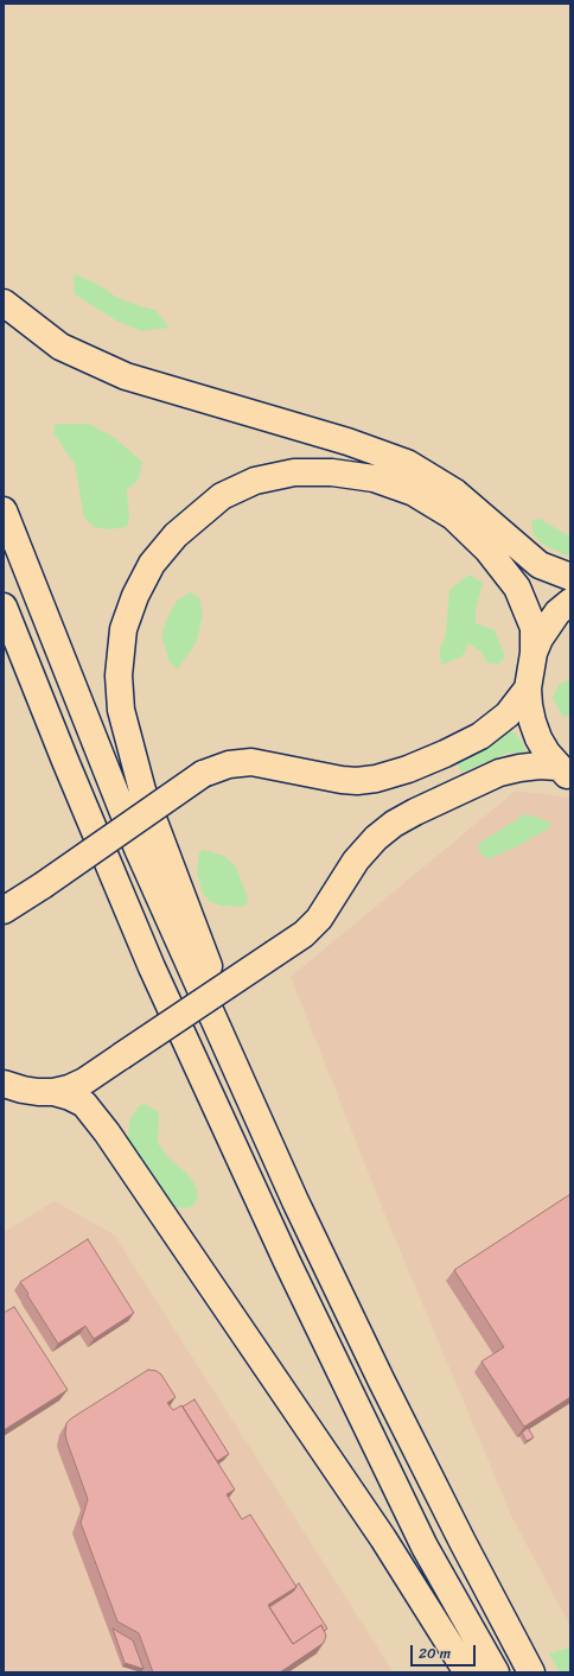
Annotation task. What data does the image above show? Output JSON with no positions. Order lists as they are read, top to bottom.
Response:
{
  "scale_bar": "20 m"
}
